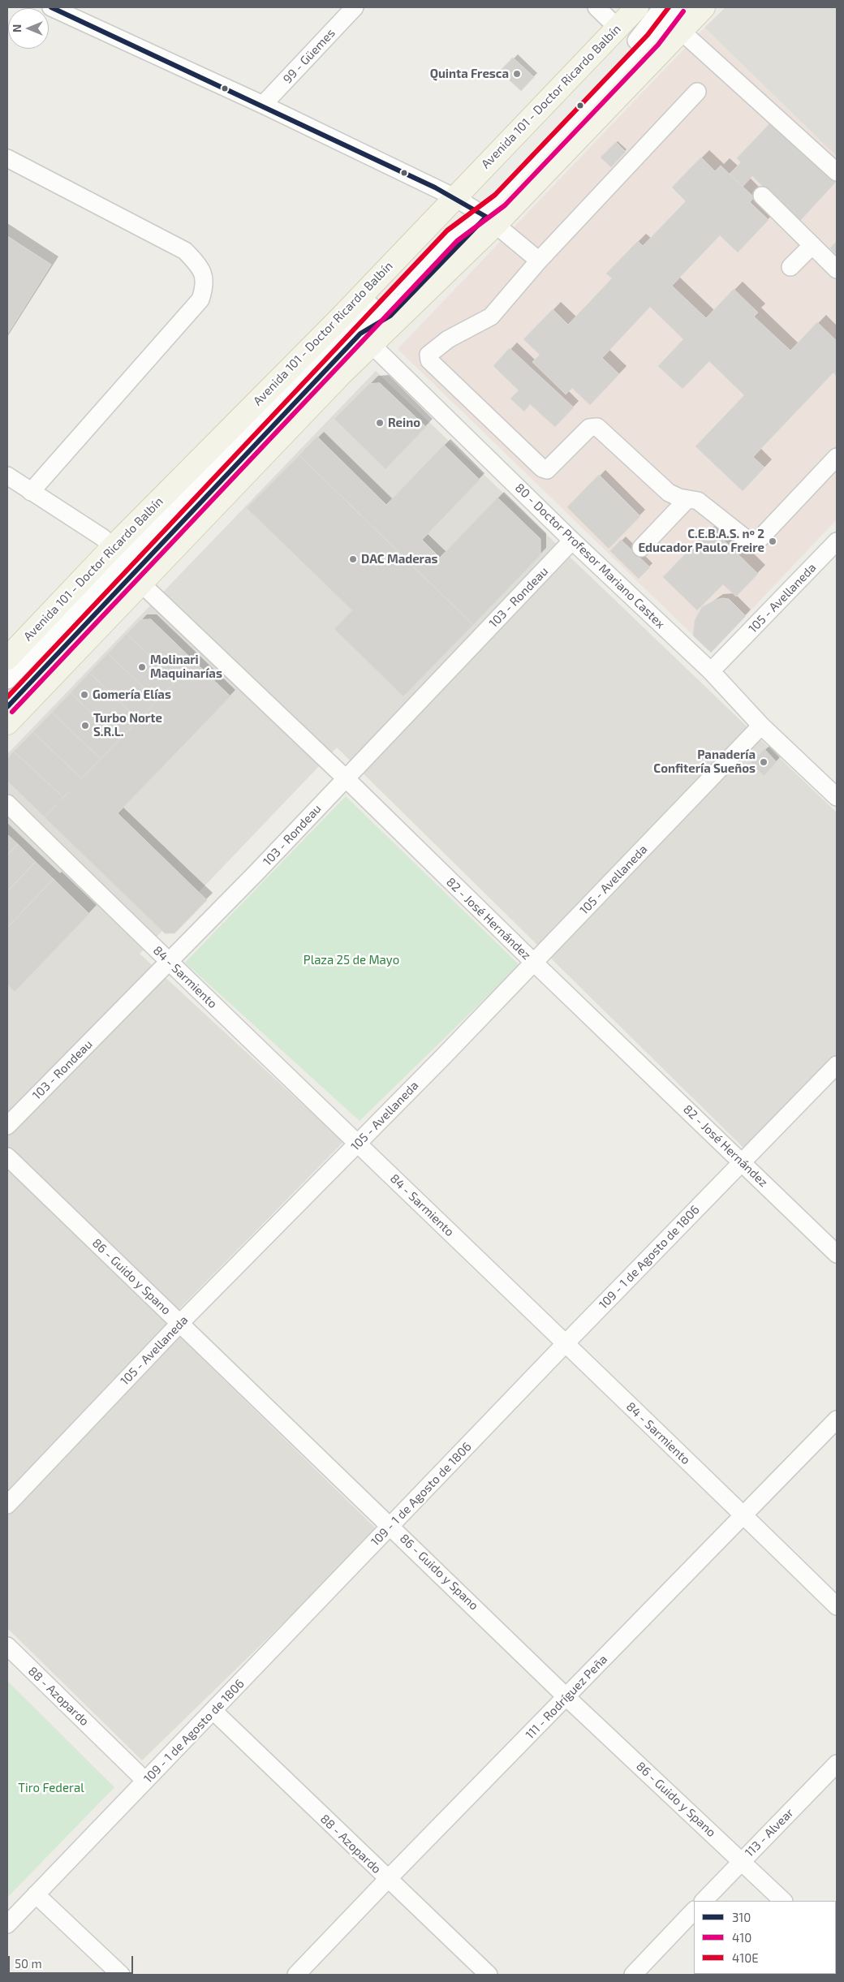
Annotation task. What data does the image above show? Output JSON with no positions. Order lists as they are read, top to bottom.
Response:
{
  "streets": {
    "main road": ["Avenida 101 - Doctor Ricardo Balbín"],
    "street": [
      "99 - Güemes",
      "80 - Doctor Profesor Mariano Castex",
      "103 - Rondeau",
      "105 - Avellaneda",
      "82 - José Hernández",
      "84 - Sarmiento",
      "109 - 1 de Agosto de 1806",
      "86 - Guido y Spano",
      "88 - Azopardo",
      "111 - Rodríguez Peña",
      "113 - Alvear"
    ]
  },
  "crossings": [
    ["Avenida 101 - Doctor Ricardo Balbín", "80 - Doctor Profesor Mariano Castex"],
    ["Avenida 101 - Doctor Ricardo Balbín", "82 - José Hernández"],
    ["80 - Doctor Profesor Mariano Castex", "103 - Rondeau"],
    ["80 - Doctor Profesor Mariano Castex", "105 - Avellaneda"],
    ["103 - Rondeau", "82 - José Hernández"],
    ["103 - Rondeau", "84 - Sarmiento"],
    ["105 - Avellaneda", "82 - José Hernández"],
    ["105 - Avellaneda", "84 - Sarmiento"],
    ["105 - Avellaneda", "86 - Guido y Spano"],
    ["82 - José Hernández", "109 - 1 de Agosto de 1806"],
    ["84 - Sarmiento", "109 - 1 de Agosto de 1806"],
    ["84 - Sarmiento", "111 - Rodríguez Peña"],
    ["109 - 1 de Agosto de 1806", "86 - Guido y Spano"],
    ["109 - 1 de Agosto de 1806", "88 - Azopardo"],
    ["86 - Guido y Spano", "111 - Rodríguez Peña"],
    ["86 - Guido y Spano", "113 - Alvear"],
    ["88 - Azopardo", "111 - Rodríguez Peña"]
  ],
  "parks": ["Plaza 25 de Mayo", "Tiro Federal"],
  "places": [
    "Quinta Fresca",
    "Reino",
    "C.E.B.A.S. nº 2 Educador Paulo Freire",
    "DAC Maderas",
    "Molinari Maquinarías",
    "Gomería Elías",
    "Turbo Norte S.R.L.",
    "Panadería Confitería Sueños"
  ],
  "lines": ["transit line 310", "transit line 410E", "transit line 410"],
  "legend": ["310", "410", "410E"],
  "scale_bar": "50 m",
  "north": "left"
}
